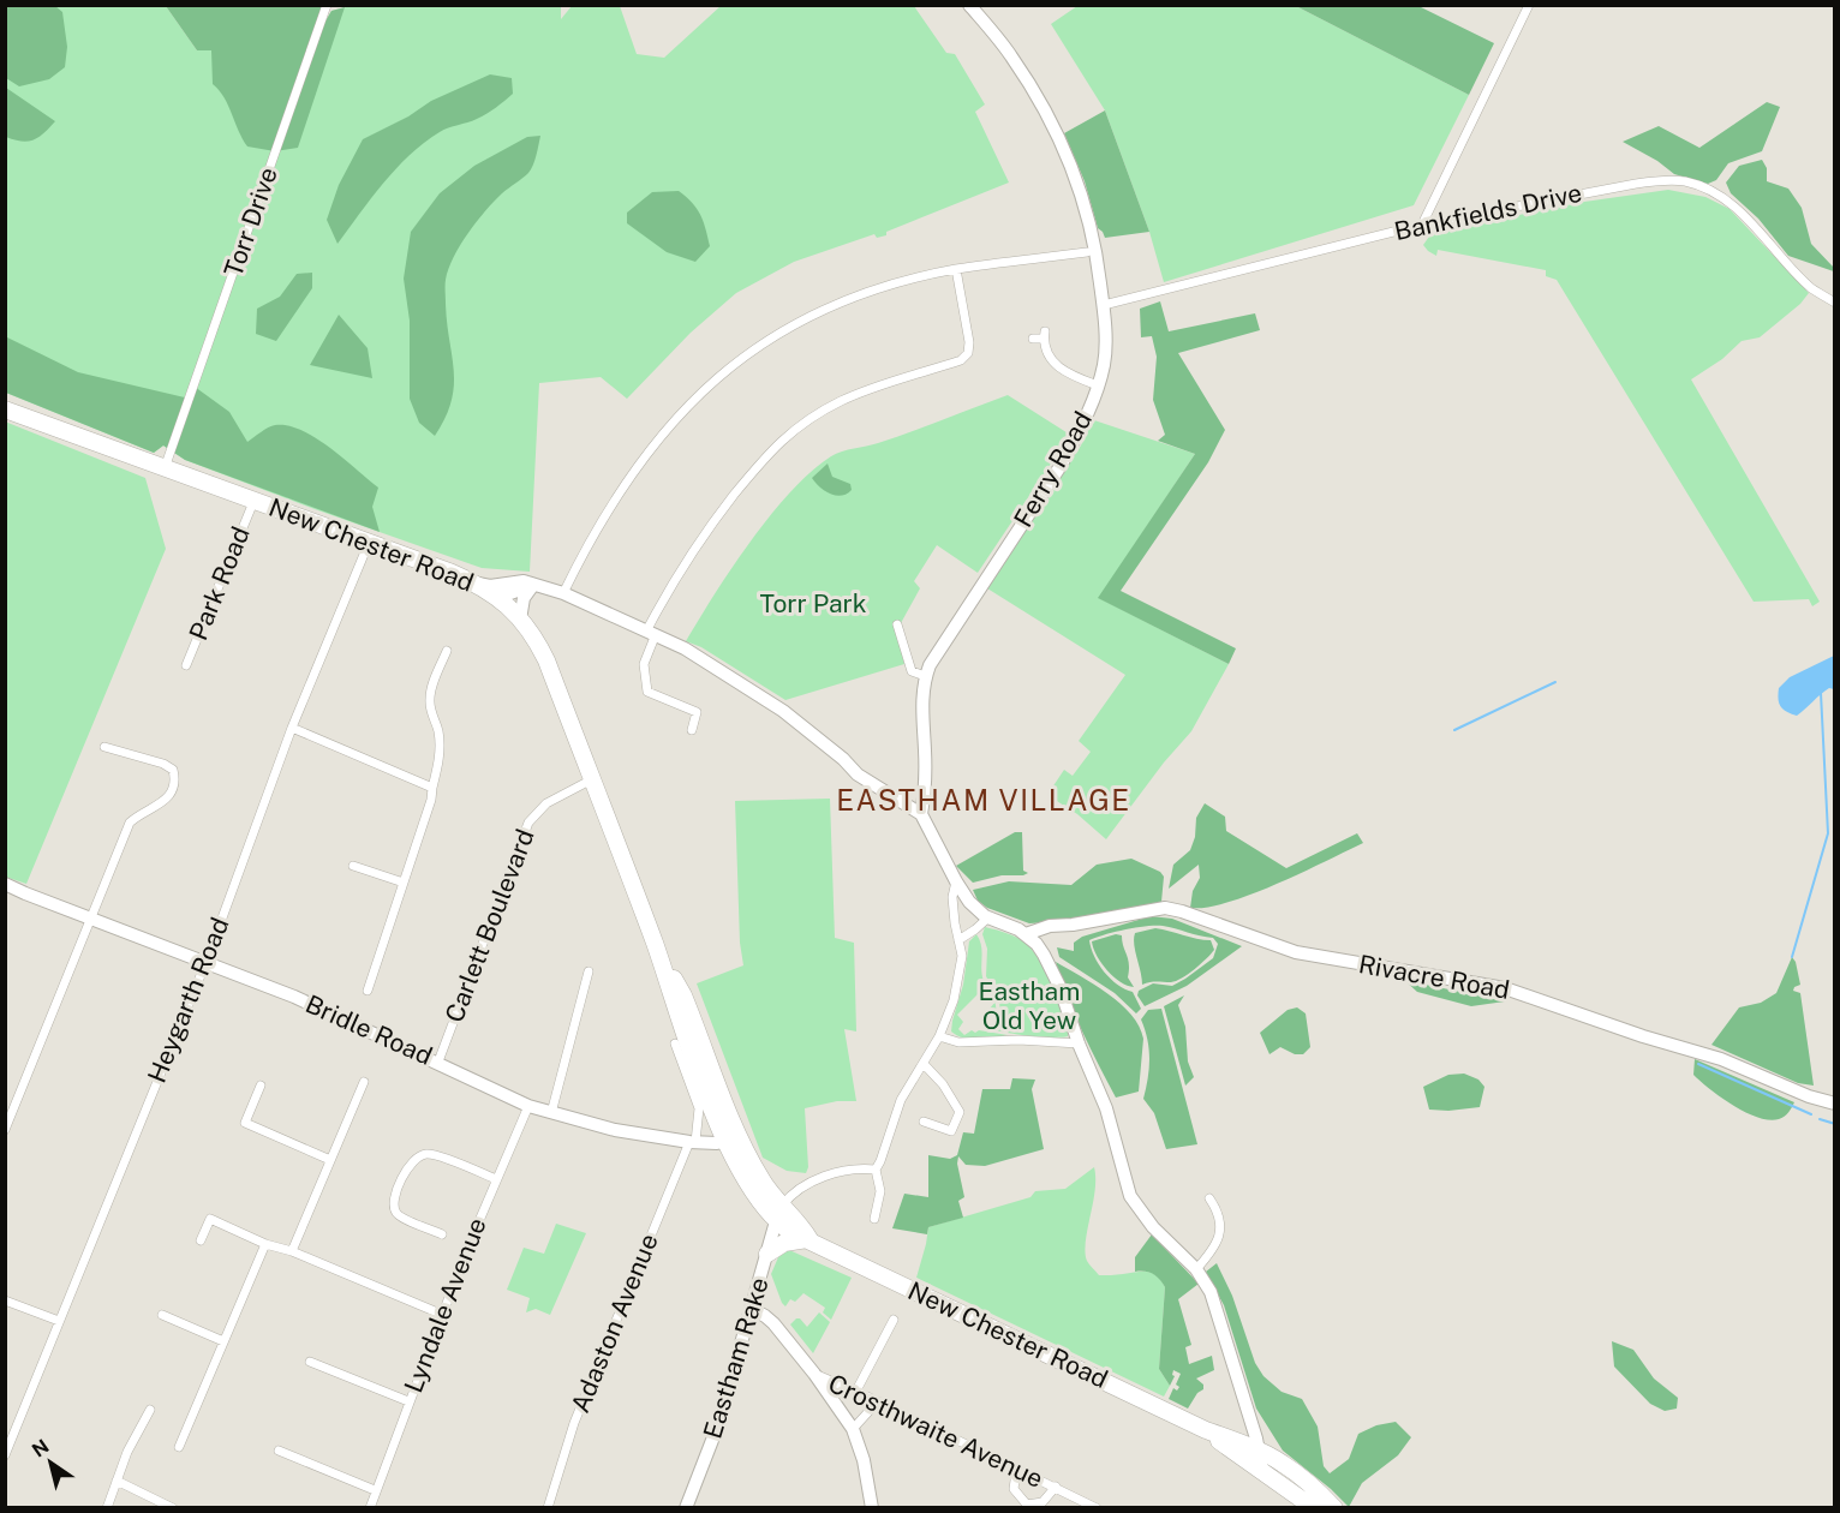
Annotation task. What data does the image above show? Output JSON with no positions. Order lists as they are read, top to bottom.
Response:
{
  "streets": {
    "highway": ["New Chester Road"],
    "street": [
      "Bankfields Drive",
      "Torr Drive",
      "Ferry Road",
      "Park Road",
      "Carlett Boulevard",
      "Rivacre Road",
      "Heygarth Road",
      "Bridle Road",
      "Lyndale Avenue",
      "Adaston Avenue",
      "Eastham Rake",
      "Crosthwaite Avenue"
    ]
  },
  "crossings": [
    ["Bankfields Drive", "Ferry Road"],
    ["Torr Drive", "New Chester Road"],
    ["New Chester Road", "Park Road"],
    ["New Chester Road", "Carlett Boulevard"],
    ["New Chester Road", "Heygarth Road"],
    ["New Chester Road", "Bridle Road"],
    ["New Chester Road", "Eastham Rake"],
    ["Carlett Boulevard", "Bridle Road"],
    ["Heygarth Road", "Bridle Road"],
    ["Bridle Road", "Lyndale Avenue"],
    ["Bridle Road", "Adaston Avenue"]
  ],
  "districts": ["EASTHAM VILLAGE"],
  "parks": ["Torr Park", "Eastham Old Yew"],
  "north": "top left"
}
